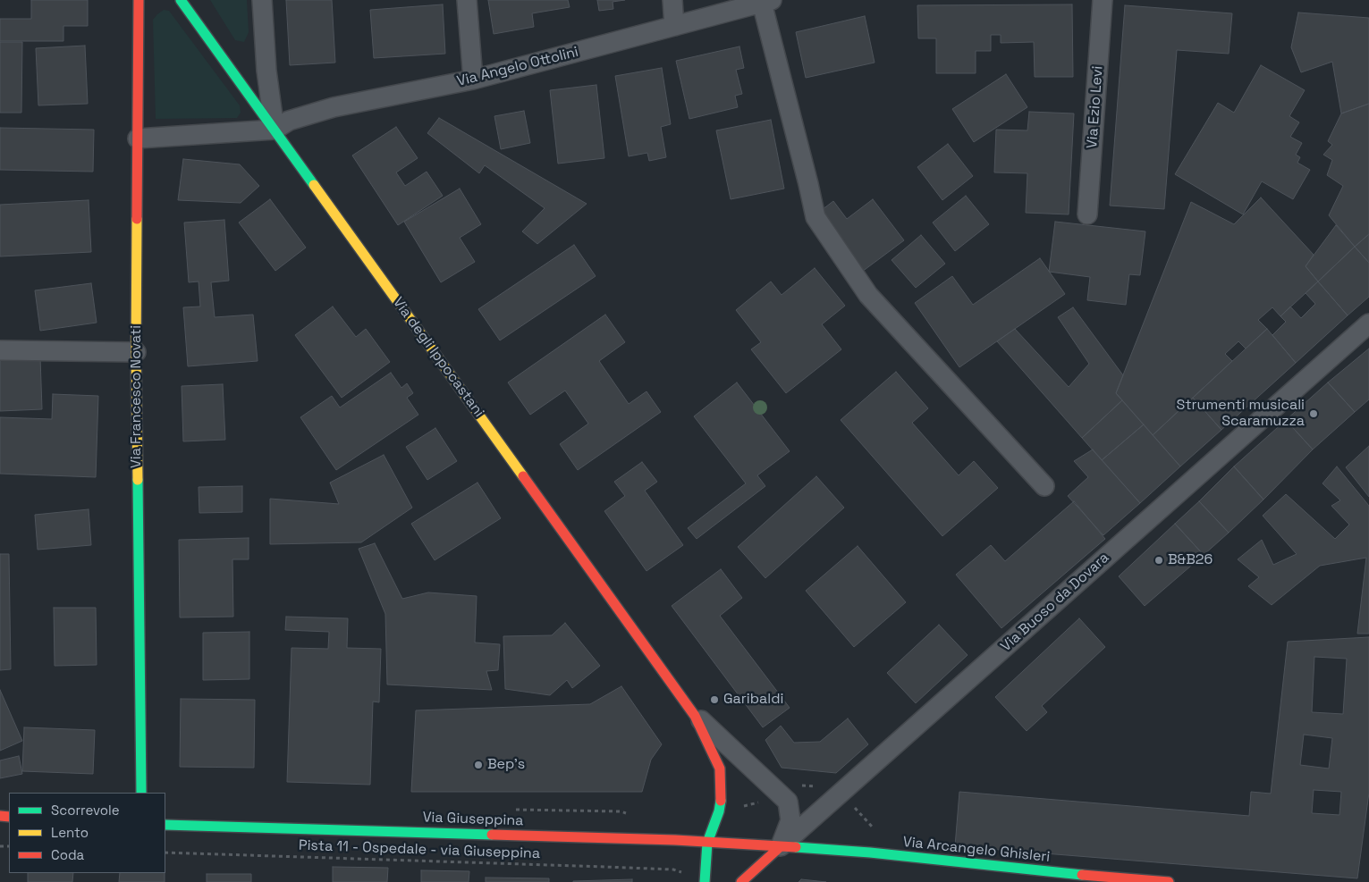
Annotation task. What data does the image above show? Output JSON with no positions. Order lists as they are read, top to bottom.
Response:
{
  "streets": {
    "street": [
      "Via Angelo Ottolini",
      "Via Ezio Levi",
      "Via degli Ippocastani",
      "Via Francesco Novati",
      "Via Buoso da Dovara",
      "Via Giuseppina",
      "Via Arcangelo Ghisleri"
    ],
    "path": ["Pista 11 - Ospedale - via Giuseppina"]
  },
  "crossings": [
    ["Via Angelo Ottolini", "Via degli Ippocastani"],
    ["Via degli Ippocastani", "Via Buoso da Dovara"],
    ["Via degli Ippocastani", "Via Giuseppina"],
    ["Via degli Ippocastani", "Via Arcangelo Ghisleri"],
    ["Via Buoso da Dovara", "Via Giuseppina"],
    ["Via Buoso da Dovara", "Via Arcangelo Ghisleri"],
    ["Via Giuseppina", "Via Arcangelo Ghisleri"]
  ],
  "places": [
    "Strumenti musicali Scaramuzza",
    "B&B26",
    "Garibaldi",
    "Bep's"
  ],
  "legend": ["Scorrevole", "Lento", "Coda"]
}
